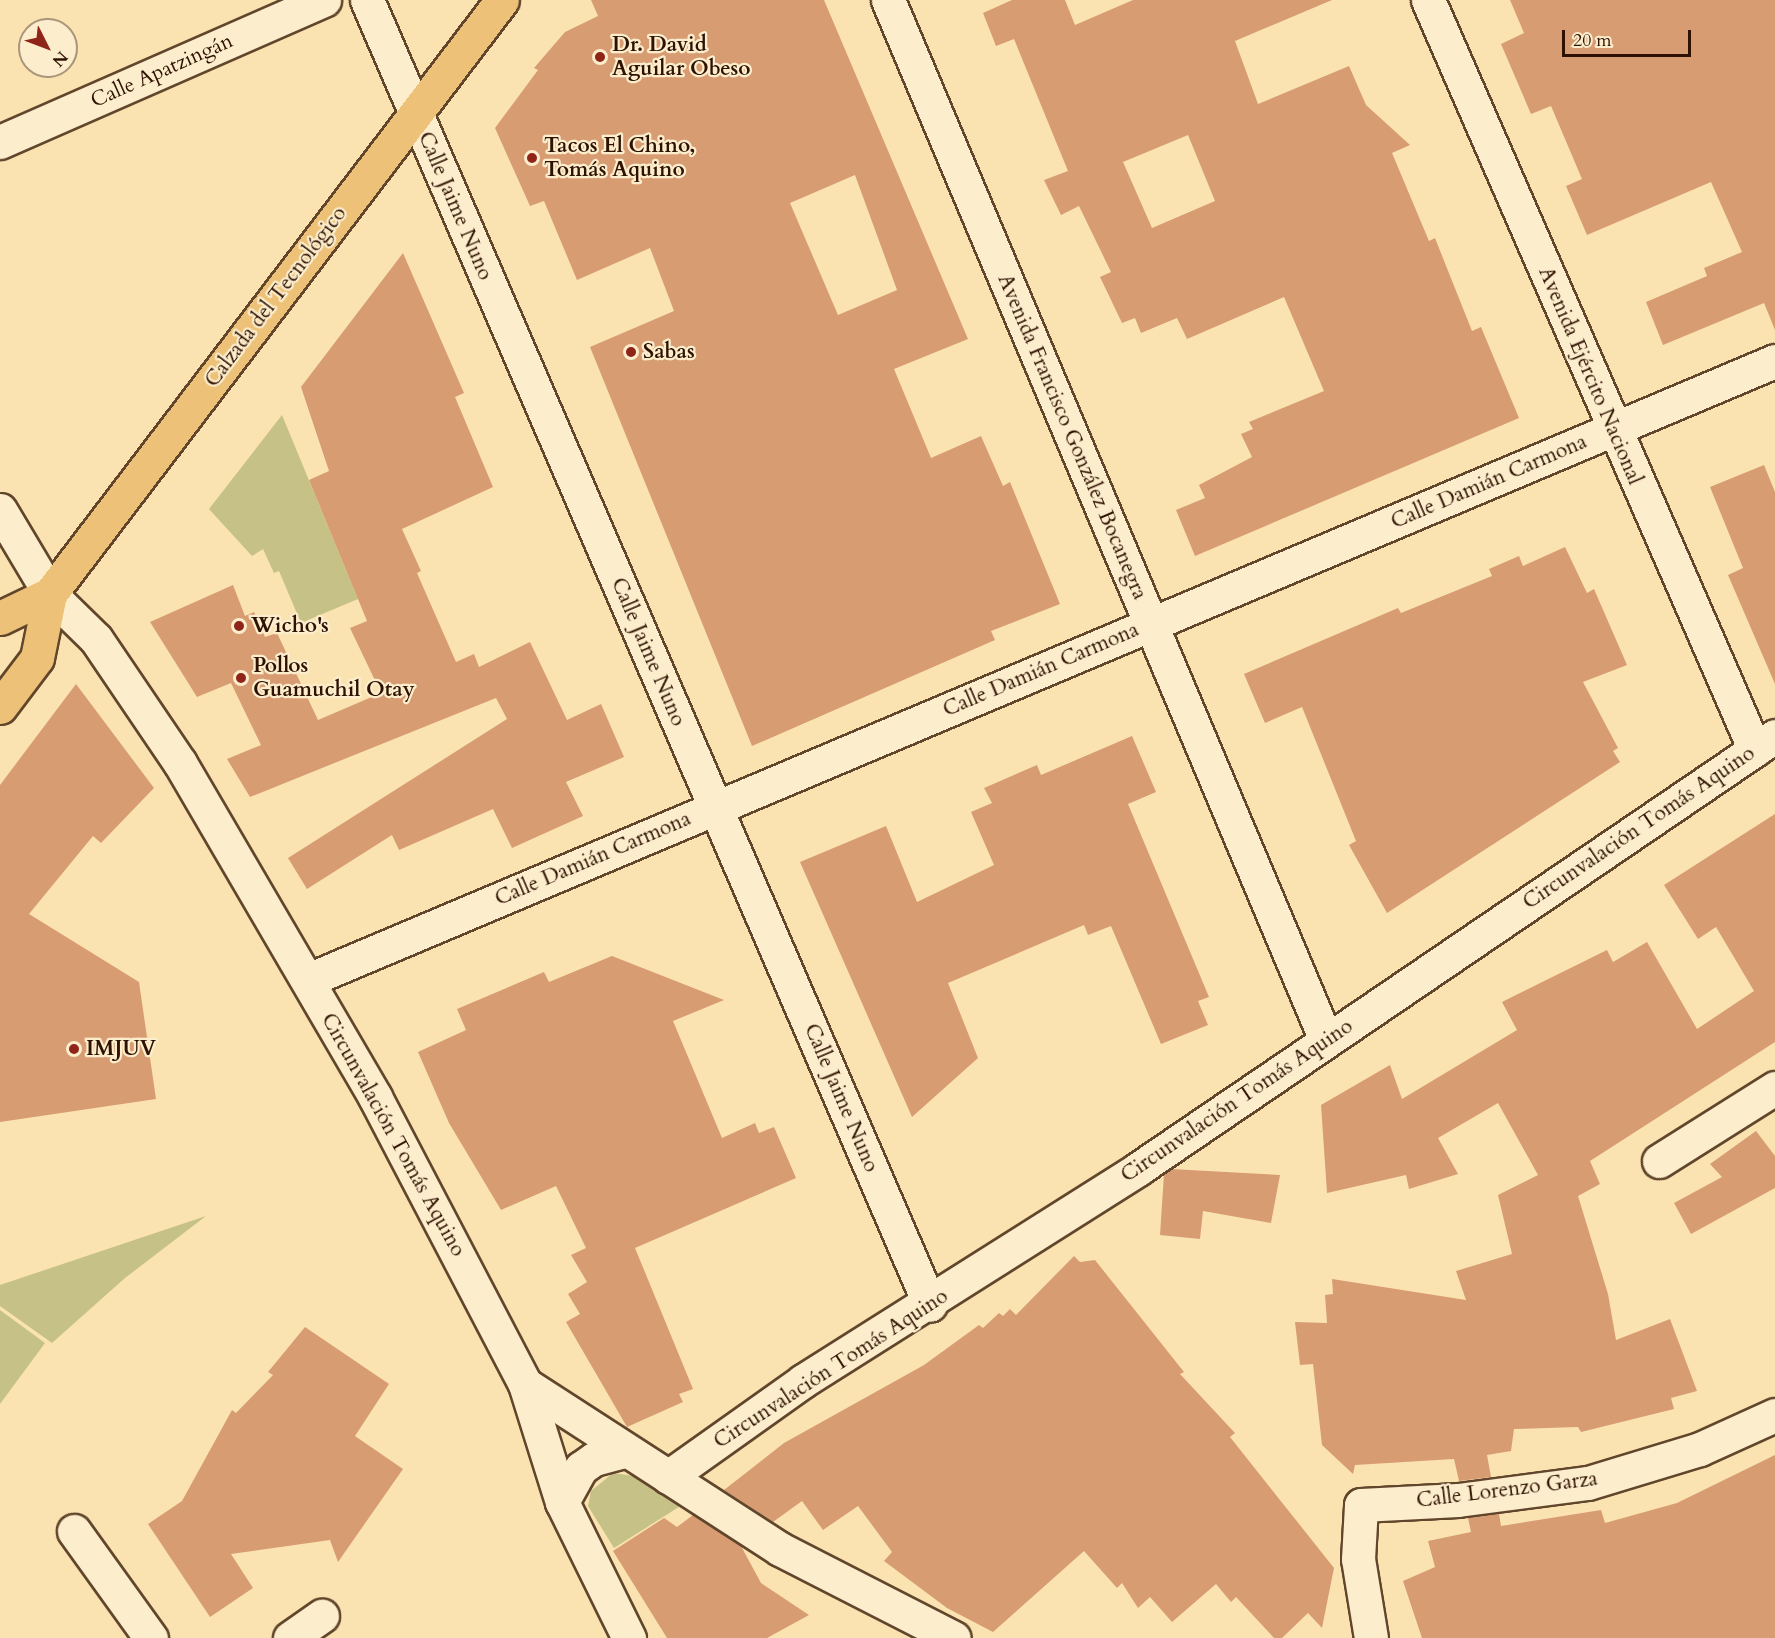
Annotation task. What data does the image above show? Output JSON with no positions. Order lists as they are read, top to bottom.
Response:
{
  "streets": {
    "main road": ["Calzada del Tecnológico"],
    "street": [
      "Calle Apatzingán",
      "Calle Jaime Nuno",
      "Avenida Ejército Nacional",
      "Avenida Francisco González Bocanegra",
      "Calle Damián Carmona",
      "Circunvalación Tomás Aquino",
      "Calle Lorenzo Garza"
    ]
  },
  "crossings": [
    ["Calle Jaime Nuno", "Calzada del Tecnológico"],
    ["Calle Jaime Nuno", "Calle Damián Carmona"],
    ["Calle Jaime Nuno", "Circunvalación Tomás Aquino"],
    ["Calzada del Tecnológico", "Circunvalación Tomás Aquino"],
    ["Avenida Ejército Nacional", "Calle Damián Carmona"],
    ["Avenida Ejército Nacional", "Circunvalación Tomás Aquino"],
    ["Avenida Francisco González Bocanegra", "Calle Damián Carmona"],
    ["Avenida Francisco González Bocanegra", "Circunvalación Tomás Aquino"],
    ["Calle Damián Carmona", "Circunvalación Tomás Aquino"]
  ],
  "places": [
    "Dr. David Aguilar Obeso",
    "Tacos El Chino, Tomás Aquino",
    "Sabas",
    "Wicho's",
    "Pollos Guamuchil Otay",
    "IMJUV"
  ],
  "scale_bar": "20 m",
  "north": "bottom right"
}
